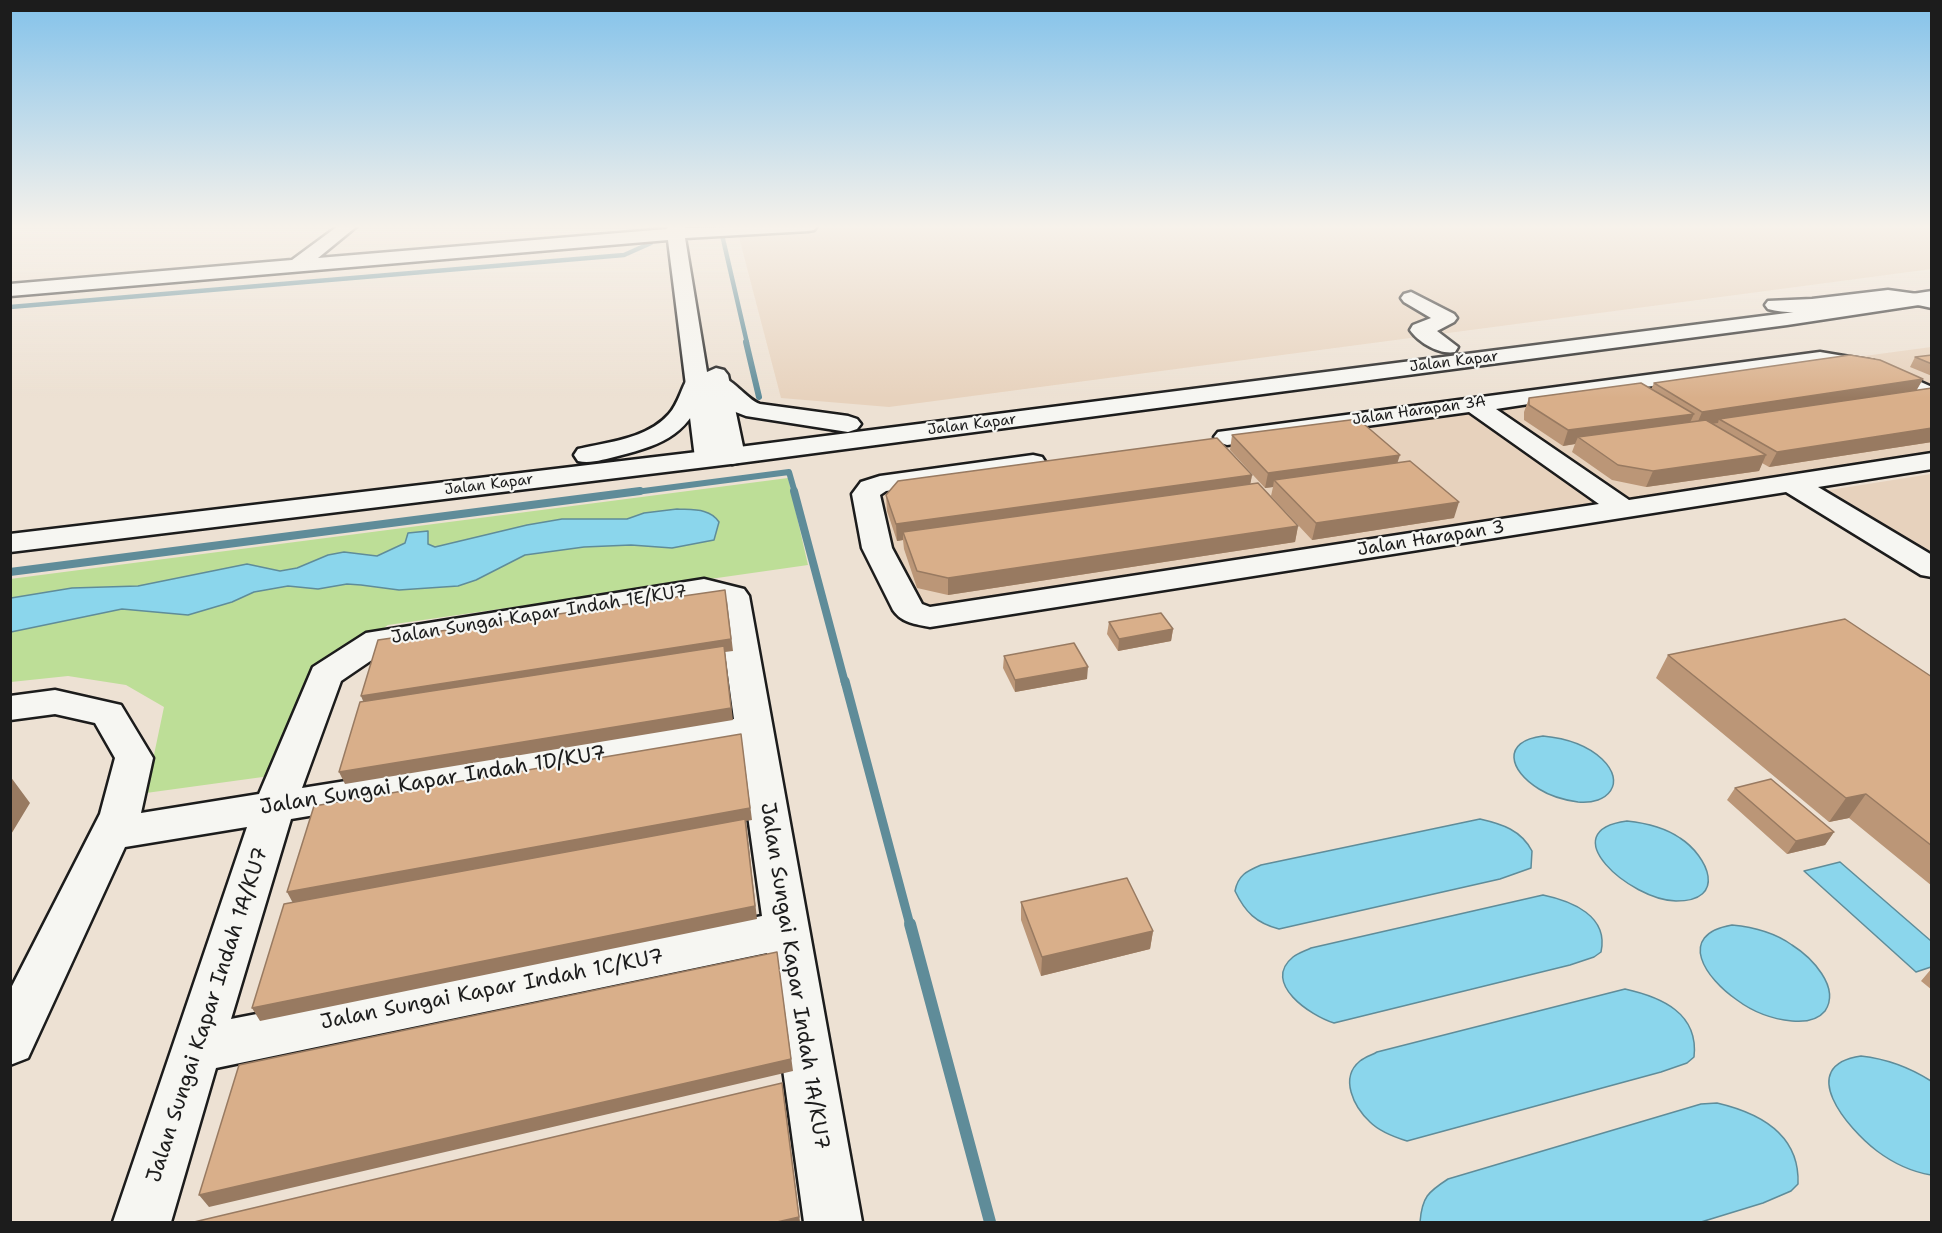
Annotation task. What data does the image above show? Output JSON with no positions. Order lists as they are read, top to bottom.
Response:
{
  "streets": {
    "main road": [
      "Jalan Kapar",
      "Jalan Harapan 3A",
      "Jalan Harapan 3",
      "Jalan Sungai Kapar Indah 1E/KU7",
      "Jalan Sungai Kapar Indah 1D/KU7",
      "Jalan Sungai Kapar Indah 1A/KU7",
      "Jalan Sungai Kapar Indah 1C/KU7"
    ]
  },
  "crossings": [
    ["Jalan Sungai Kapar Indah 1E/KU7", "Jalan Sungai Kapar Indah 1D/KU7"],
    ["Jalan Sungai Kapar Indah 1E/KU7", "Jalan Sungai Kapar Indah 1A/KU7"],
    ["Jalan Sungai Kapar Indah 1D/KU7", "Jalan Sungai Kapar Indah 1A/KU7"],
    ["Jalan Sungai Kapar Indah 1A/KU7", "Jalan Sungai Kapar Indah 1C/KU7"]
  ]
}
